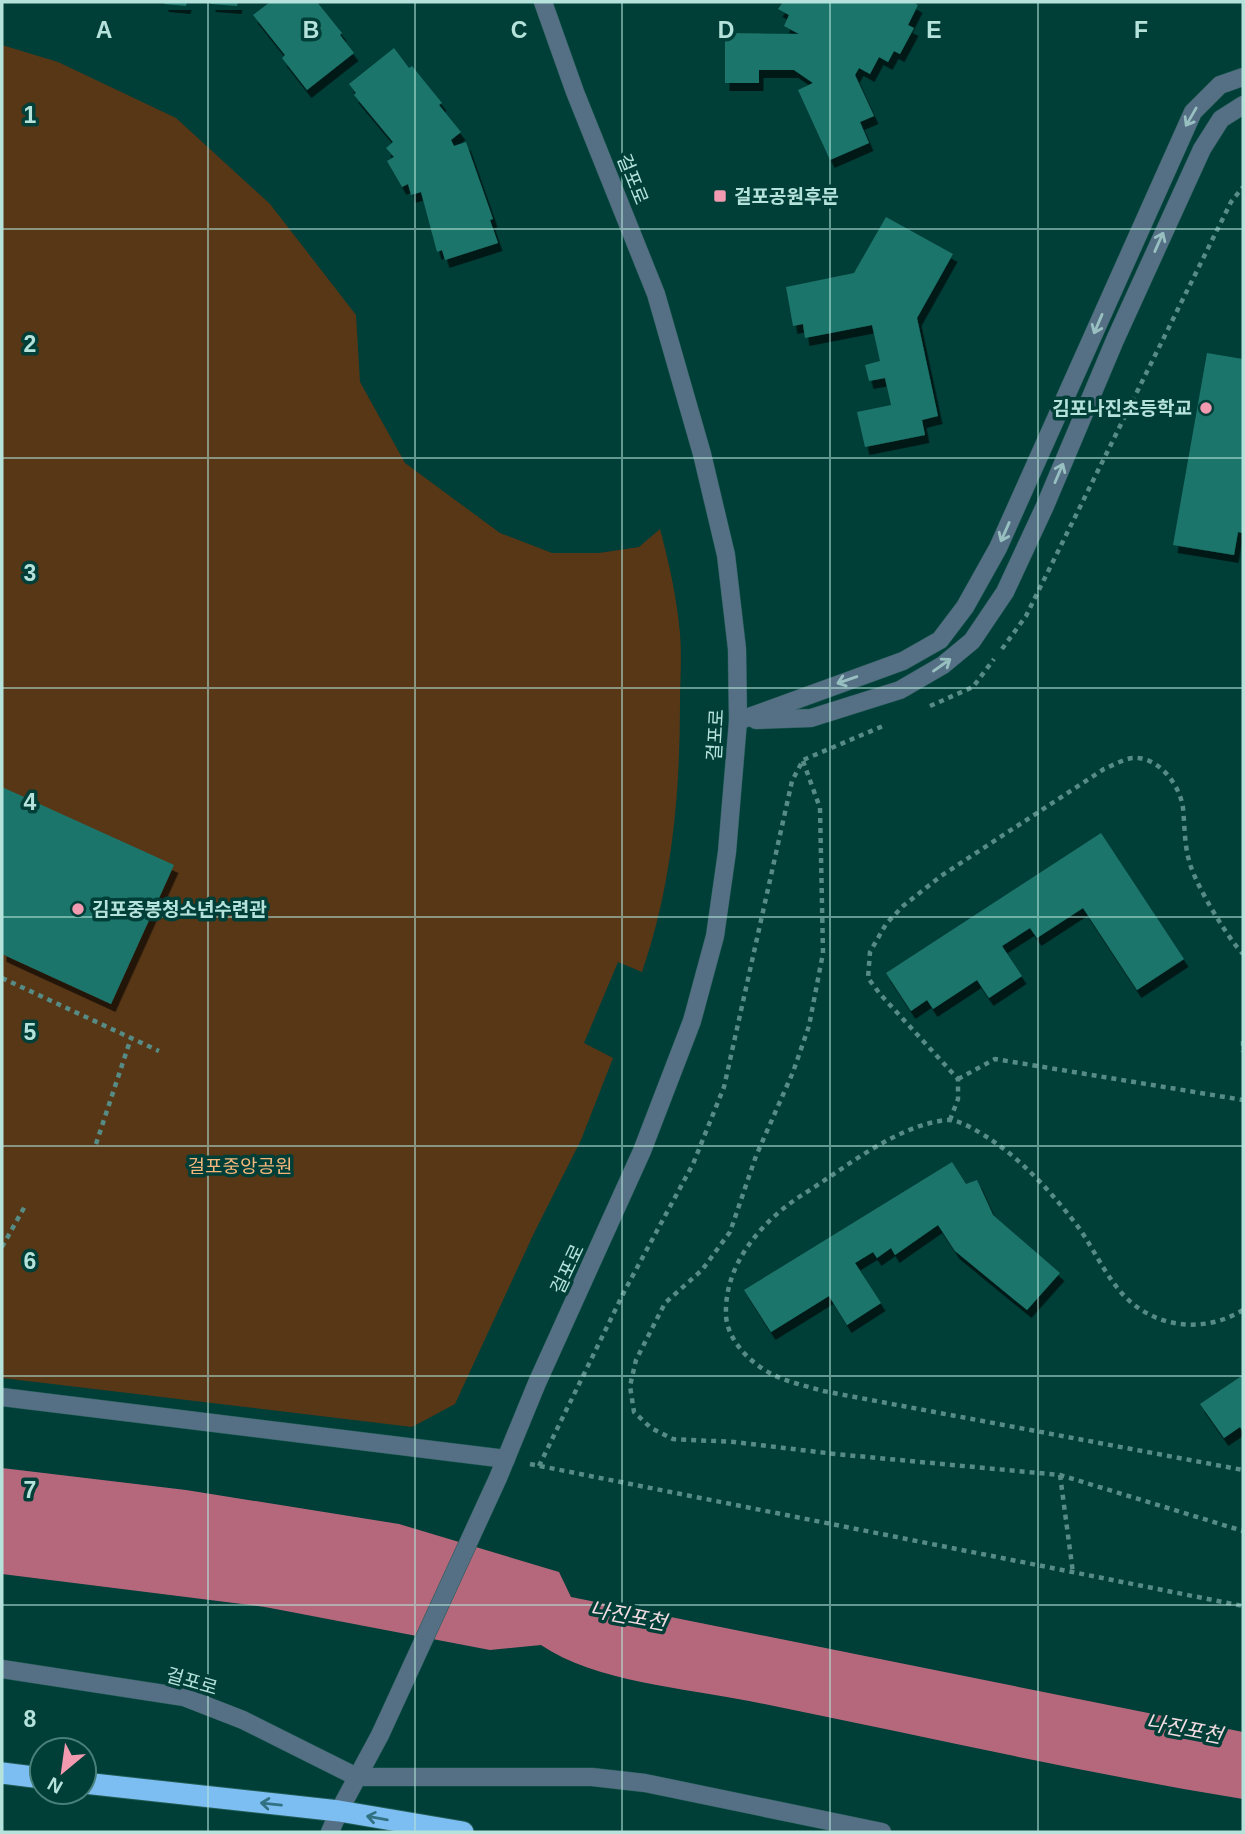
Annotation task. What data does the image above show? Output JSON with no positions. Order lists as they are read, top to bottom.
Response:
{
  "streets": {
    "street": ["걸포로"]
  },
  "water": ["나진포천"],
  "parks": ["걸포중앙공원"],
  "places": {
    "transit": ["걸포공원후문"],
    "other": ["김포나진초등학교", "김포중봉청소년수련관"]
  },
  "north": "bottom left",
  "grid": {
    "columns": [
      "A",
      "B",
      "C",
      "D",
      "E",
      "F"
    ],
    "rows": [
      "1",
      "2",
      "3",
      "4",
      "5",
      "6",
      "7",
      "8"
    ]
  }
}
